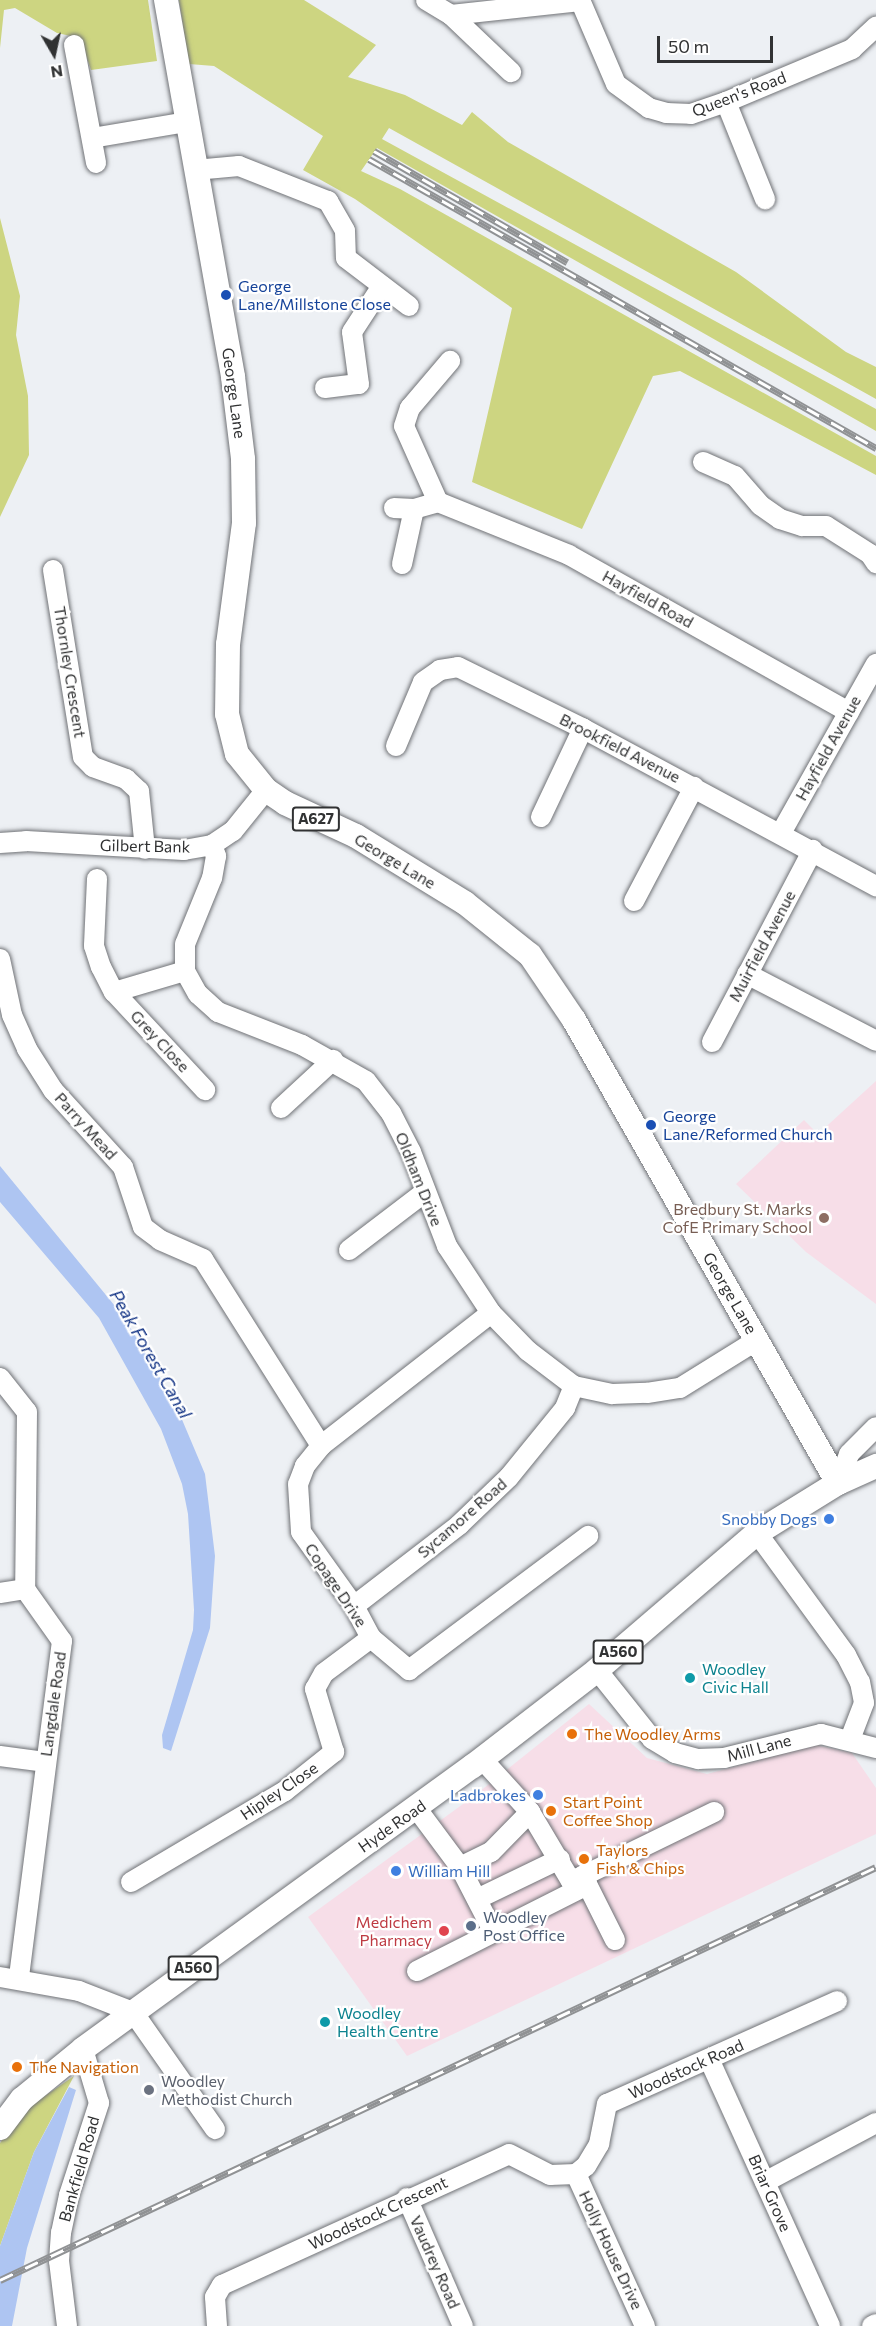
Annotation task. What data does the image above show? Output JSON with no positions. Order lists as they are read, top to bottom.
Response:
{
  "streets": {
    "main road": [
      "George Lane",
      "A627",
      "A560",
      "Hyde Road"
    ],
    "street": [
      "Queen's Road",
      "Hayfield Road",
      "Thornley Crescent",
      "Brookfield Avenue",
      "Hayfield Avenue",
      "Gilbert Bank",
      "Muirfield Avenue",
      "Grey Close",
      "Parry Mead",
      "Oldham Drive",
      "Sycamore Road",
      "Copage Drive",
      "Langdale Road",
      "Mill Lane",
      "Hipley Close",
      "Woodstock Road",
      "Bankfield Road",
      "Briar Grove",
      "Woodstock Crescent",
      "Holly House Drive",
      "Vaudrey Road"
    ]
  },
  "crossings": [
    ["George Lane", "Gilbert Bank"],
    ["George Lane", "Oldham Drive"],
    ["George Lane", "Hyde Road"],
    ["Hayfield Road", "Hayfield Avenue"],
    ["Thornley Crescent", "Gilbert Bank"],
    ["Brookfield Avenue", "Hayfield Avenue"],
    ["Brookfield Avenue", "Muirfield Avenue"],
    ["Grey Close", "Oldham Drive"],
    ["Parry Mead", "Copage Drive"],
    ["Oldham Drive", "Sycamore Road"],
    ["Oldham Drive", "Copage Drive"],
    ["Sycamore Road", "Copage Drive"],
    ["Copage Drive", "Hipley Close"],
    ["Mill Lane", "Hyde Road"],
    ["Hyde Road", "Bankfield Road"],
    ["Woodstock Road", "Briar Grove"],
    ["Woodstock Road", "Woodstock Crescent"],
    ["Woodstock Road", "Holly House Drive"],
    ["Woodstock Crescent", "Holly House Drive"],
    ["Woodstock Crescent", "Vaudrey Road"]
  ],
  "water": ["Peak Forest Canal"],
  "places": [
    "George Lane/Millstone Close",
    "George Lane/Reformed Church",
    "Bredbury St. Marks CofE Primary School",
    "Snobby Dogs",
    "Woodley Civic Hall",
    "The Woodley Arms",
    "Ladbrokes",
    "Start Point Coffee Shop",
    "Taylors Fish & Chips",
    "William Hill",
    "Woodley Post Office",
    "Medichem Pharmacy",
    "Woodley Health Centre",
    "The Navigation",
    "Woodley Methodist Church"
  ],
  "scale_bar": "50 m",
  "north": "bottom"
}
